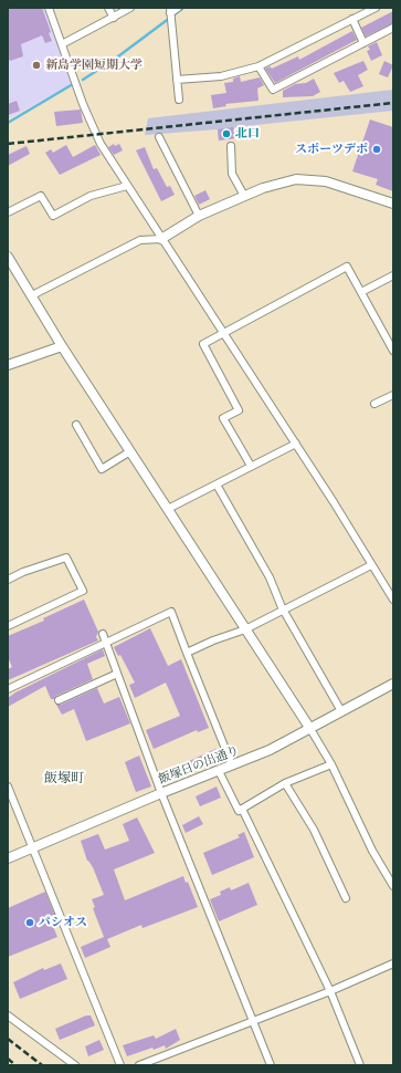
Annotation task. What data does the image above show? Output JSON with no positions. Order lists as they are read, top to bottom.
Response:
{
  "streets": {
    "street": ["飯塚日の出通り"]
  },
  "districts": ["飯塚町"],
  "places": [
    "新島学園短期大学",
    "北口",
    "スポーツデポ",
    "パシオス"
  ]
}
